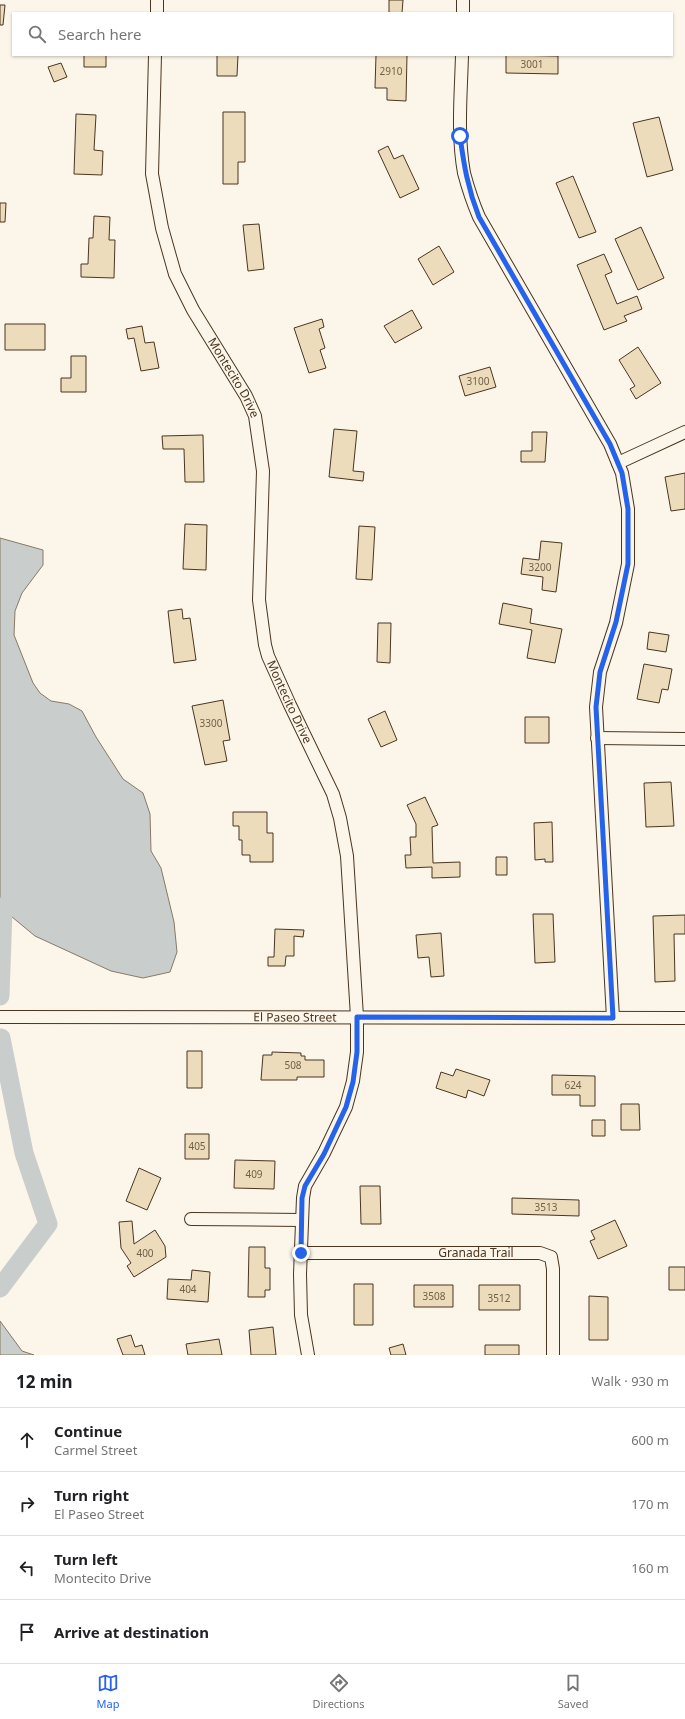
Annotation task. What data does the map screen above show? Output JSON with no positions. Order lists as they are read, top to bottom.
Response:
{
  "streets": {
    "street": ["Montecito Drive", "El Paseo Street", "Granada Trail"]
  },
  "crossings": [
    ["Montecito Drive", "El Paseo Street"],
    ["Montecito Drive", "Granada Trail"]
  ],
  "house_numbers": [
    "3001",
    "2910",
    "3100",
    "3200",
    "3300",
    "508",
    "624",
    "405",
    "409",
    "3513",
    "400",
    "404",
    "3508",
    "3512"
  ],
  "page": {
    "search": "Search here",
    "heading": ["12 min", "Walk · 930 m"],
    "list": [
      ["Continue", "Carmel Street", "600 m"],
      ["Turn right", "El Paseo Street", "170 m"],
      ["Turn left", "Montecito Drive", "160 m"],
      "Arrive at destination"
    ],
    "nav": ["Map", "Directions", "Saved"]
  }
}
